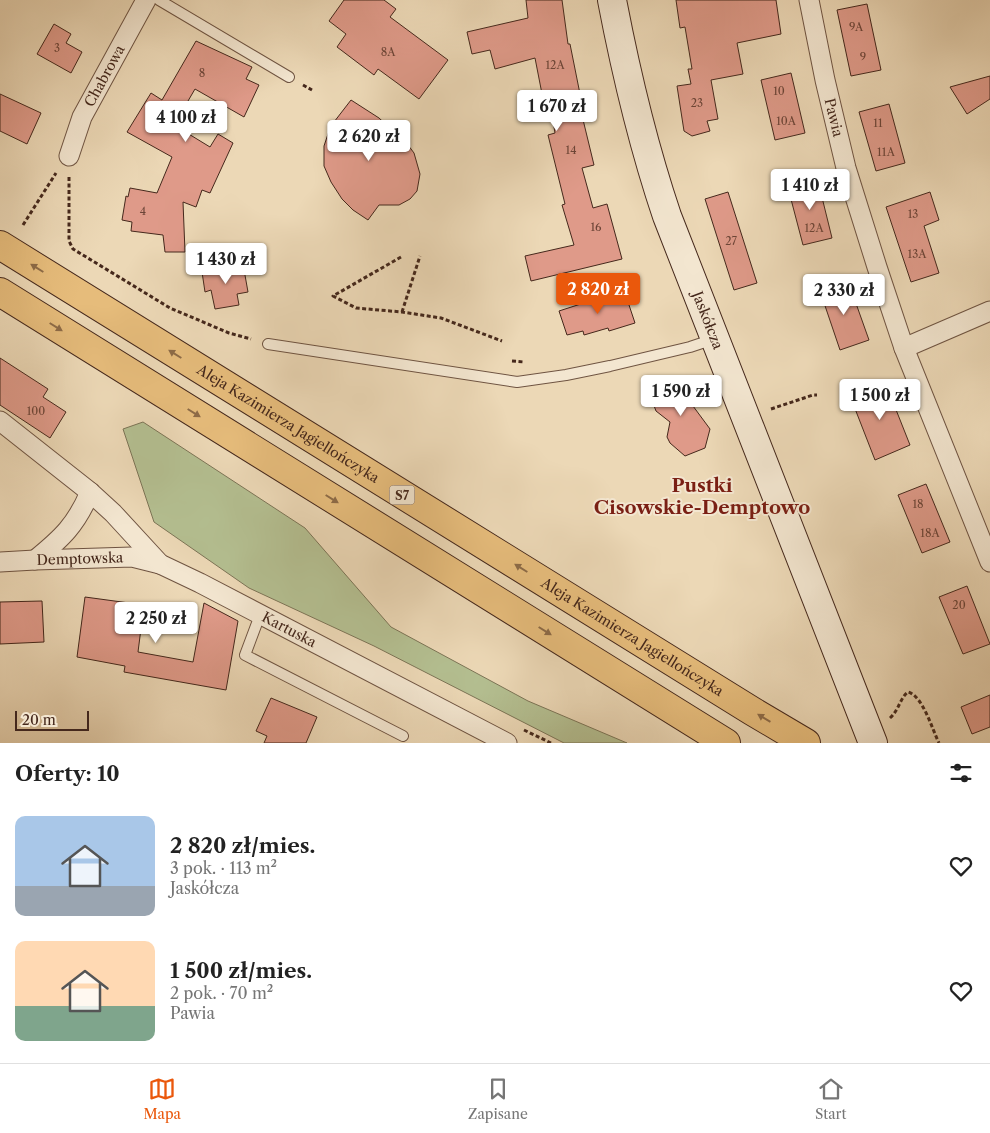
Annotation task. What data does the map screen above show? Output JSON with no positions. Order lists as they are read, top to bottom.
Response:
{
  "streets": {
    "highway": ["Aleja Kazimierza Jagiellończyka", "S7"],
    "street": [
      "Chabrowa",
      "Pawia",
      "Jaskółcza",
      "Demptowska",
      "Kartuska"
    ]
  },
  "crossings": [
    ["Demptowska", "Kartuska"]
  ],
  "districts": ["Pustki Cisowskie-Demptowo"],
  "house_numbers": [
    "9A",
    "3",
    "8A",
    "9",
    "12A",
    "8",
    "10",
    "23",
    "10A",
    "11",
    "14",
    "11A",
    "4",
    "13",
    "16",
    "12A",
    "27",
    "13A",
    "100",
    "18",
    "18A",
    "20"
  ],
  "scale_bar": "20 m",
  "page": {
    "price": [
      "1 670 zł",
      "4 100 zł",
      "2 620 zł",
      "1 410 zł",
      "1 430 zł",
      "2 820 zł",
      "2 330 zł",
      "1 590 zł",
      "1 500 zł",
      "2 250 zł"
    ],
    "scale": "20 m",
    "heading": "Oferty: 10",
    "list": [
      {
        "name": "2 820 zł/mies.",
        "note": "3 pok. · 113 m² · Jaskółcza"
      },
      {
        "name": "1 500 zł/mies.",
        "note": "2 pok. · 70 m² · Pawia"
      }
    ],
    "tabs": ["Mapa", "Zapisane", "Start"]
  }
}
